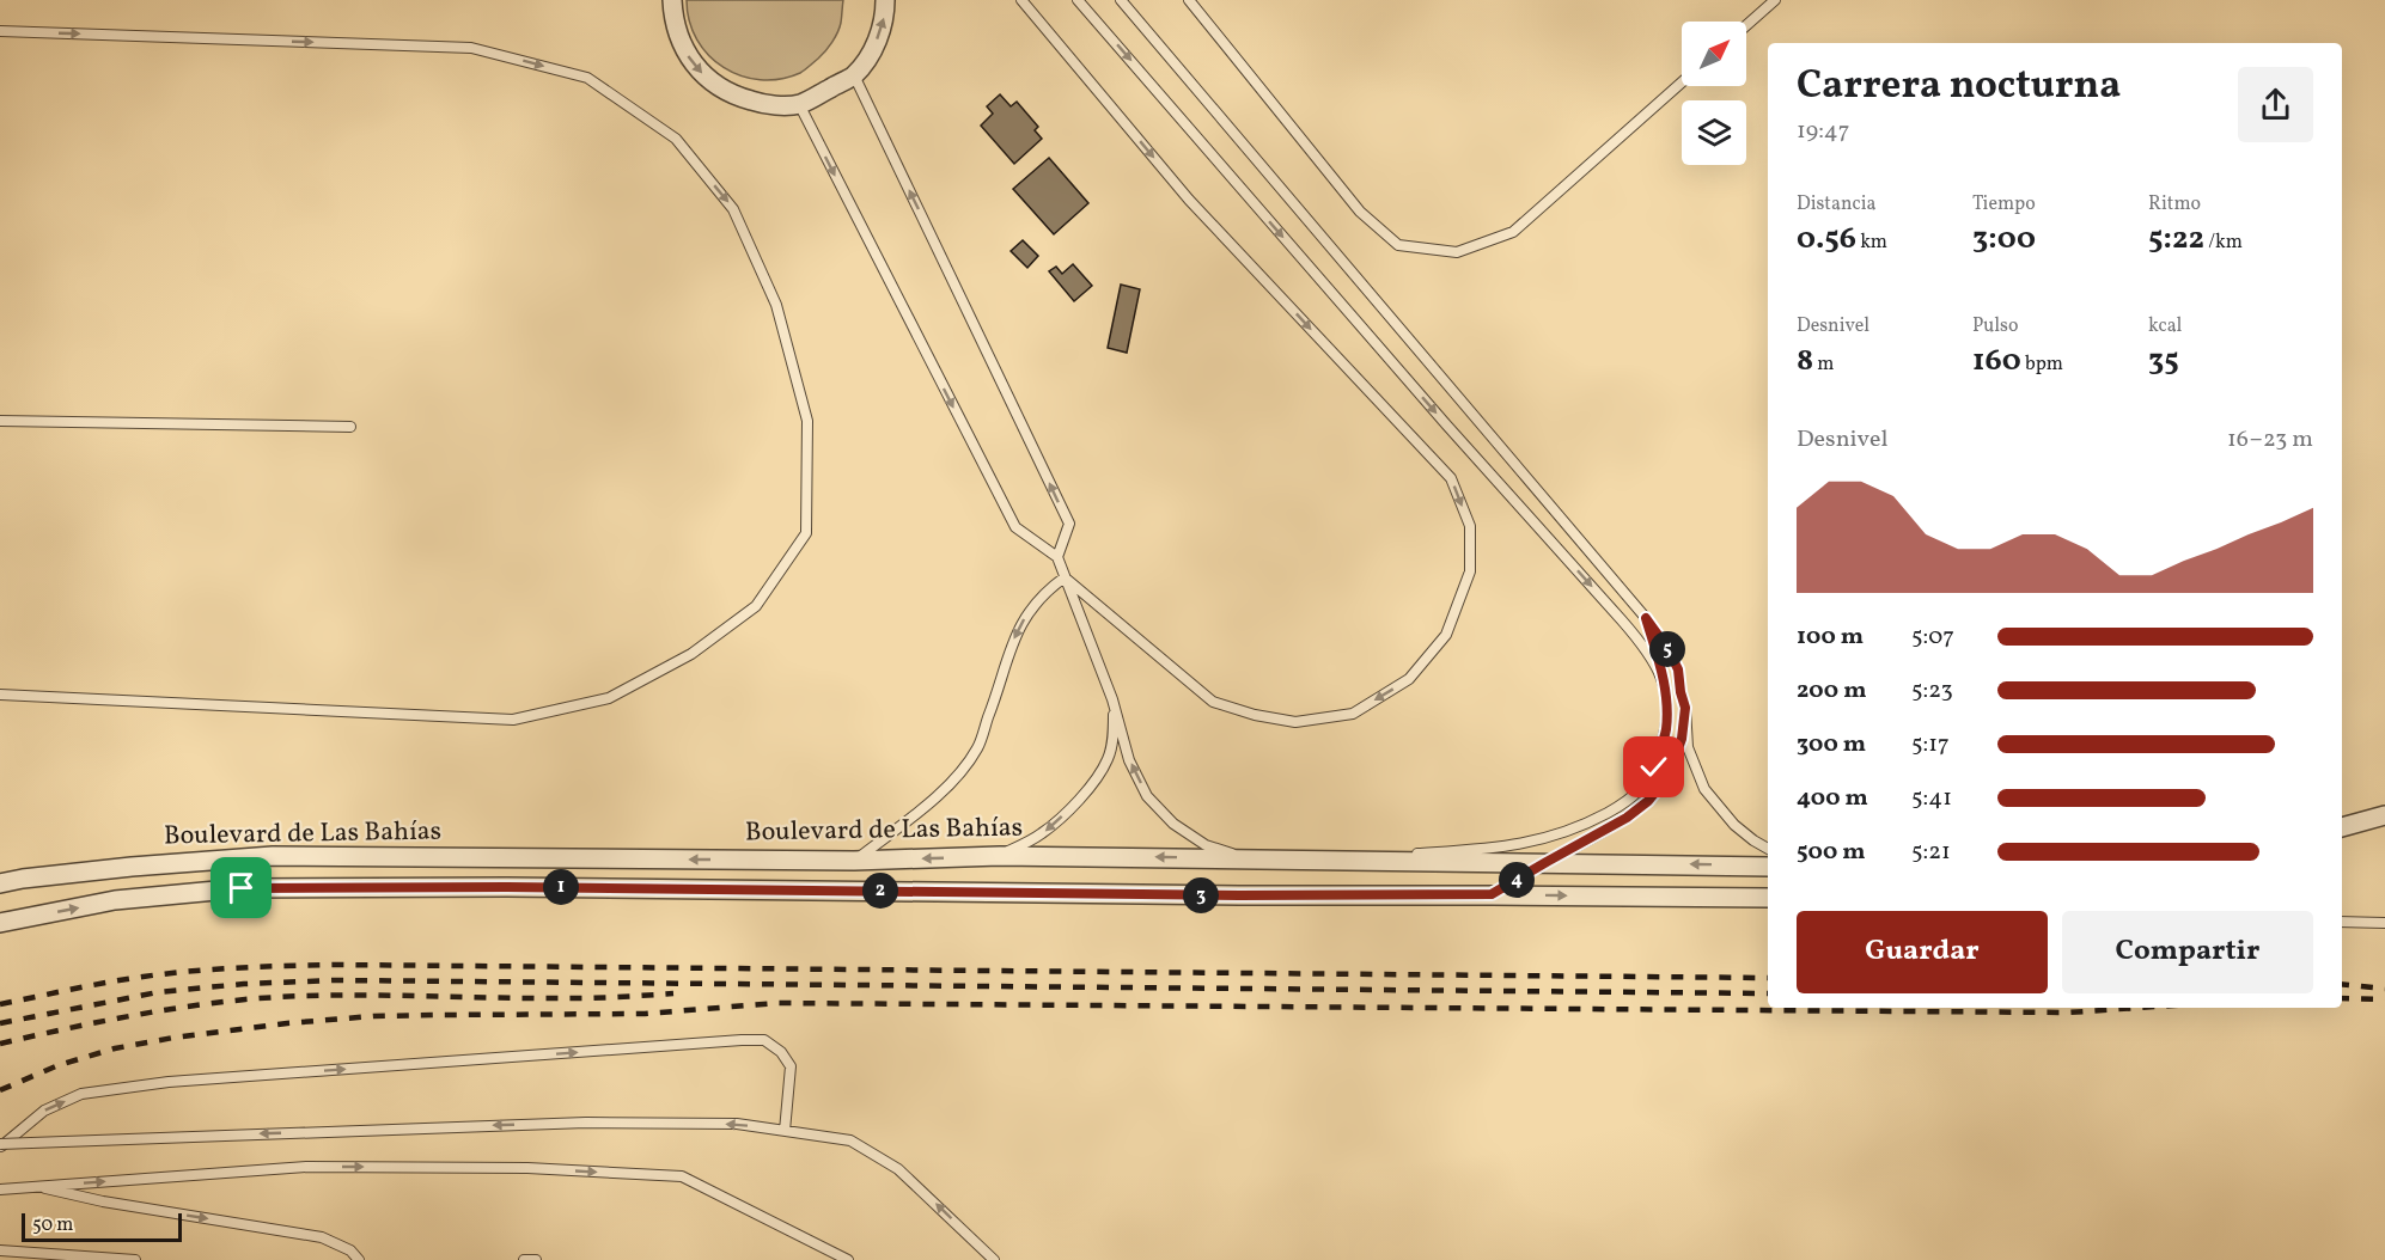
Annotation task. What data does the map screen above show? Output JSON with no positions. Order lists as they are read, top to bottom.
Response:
{
  "streets": {
    "street": ["Boulevard de Las Bahías"]
  },
  "scale_bar": "50 m",
  "north": "top right",
  "page": {
    "heading": ["Carrera nocturna", "19:47"],
    "stats": [
      ["Distancia", "0.56 km"],
      ["Tiempo", "3:00"],
      ["Ritmo", "5:22 /km"],
      ["Desnivel", "8 m"],
      ["Pulso", "160 bpm"],
      ["kcal", "35"]
    ],
    "chart": ["Desnivel", "16–23 m"],
    "list": [
      {
        "name": "100 m",
        "note": "5:07"
      },
      {
        "name": "200 m",
        "note": "5:23"
      },
      {
        "name": "300 m",
        "note": "5:17"
      },
      {
        "name": "400 m",
        "note": "5:41"
      },
      {
        "name": "500 m",
        "note": "5:21"
      }
    ],
    "pins": [
      "5",
      "4",
      "1",
      "2",
      "3"
    ],
    "buttons": ["Guardar", "Compartir"],
    "scale": "50 m"
  }
}
